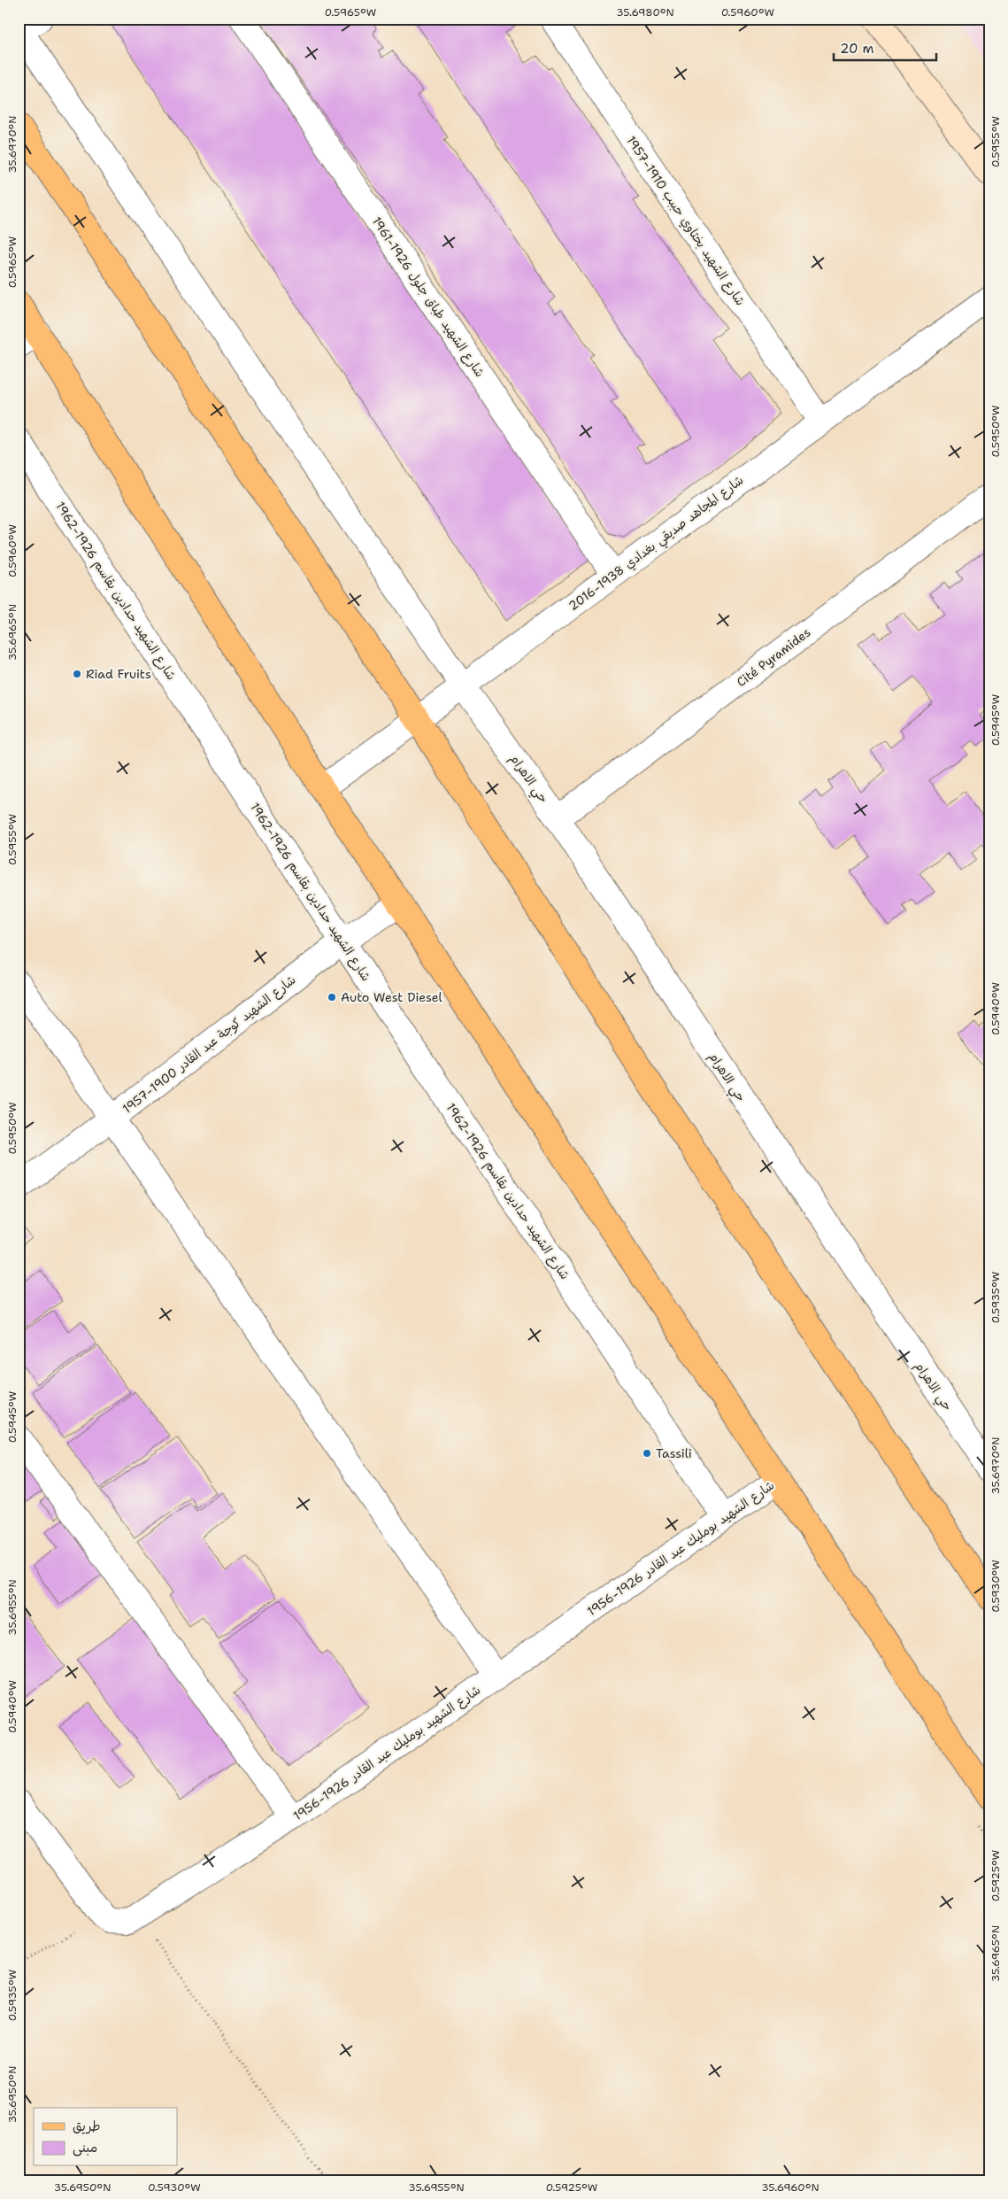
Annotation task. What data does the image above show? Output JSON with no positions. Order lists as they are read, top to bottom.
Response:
{
  "streets": {
    "street": [
      "شارع الشهيد بختاوي حببب 1910-1957",
      "شارع الشهيد طباق جلول 1926-1961",
      "شارع المجاهد صديقي بغدادي 1938-2016",
      "شارع الشهيد حدادين بقاسم 1926-1962",
      "Cité Pyramides",
      "حي الاهرام",
      "شارع الشهيد كوجة عبد القادر 1900-1957",
      "شارع الشهيد بومليك عبد القادر 1926-1956"
    ]
  },
  "crossings": [
    ["شارع الشهيد بختاوي حببب 1910-1957", "شارع المجاهد صديقي بغدادي 1938-2016"],
    ["شارع الشهيد طباق جلول 1926-1961", "شارع المجاهد صديقي بغدادي 1938-2016"],
    ["شارع المجاهد صديقي بغدادي 1938-2016", "حي الاهرام"],
    ["شارع الشهيد حدادين بقاسم 1926-1962", "شارع الشهيد كوجة عبد القادر 1900-1957"],
    ["شارع الشهيد حدادين بقاسم 1926-1962", "شارع الشهيد بومليك عبد القادر 1926-1956"],
    ["Cité Pyramides", "حي الاهرام"]
  ],
  "places": ["Riad Fruits", "Auto West Diesel", "Tassili"],
  "legend": ["طريق", "مبنى"],
  "scale_bar": "20 m",
  "coordinates": [
    "0.5965°W",
    "35.6980°N",
    "0.5960°W",
    "0.5955°W",
    "35.6970°N",
    "0.5950°W",
    "35.6965°N",
    "0.5945°W",
    "0.5940°W",
    "0.5935°W",
    "0.5930°W",
    "35.6955°N",
    "0.5925°W",
    "35.6950°N",
    "35.6960°N"
  ]
}
